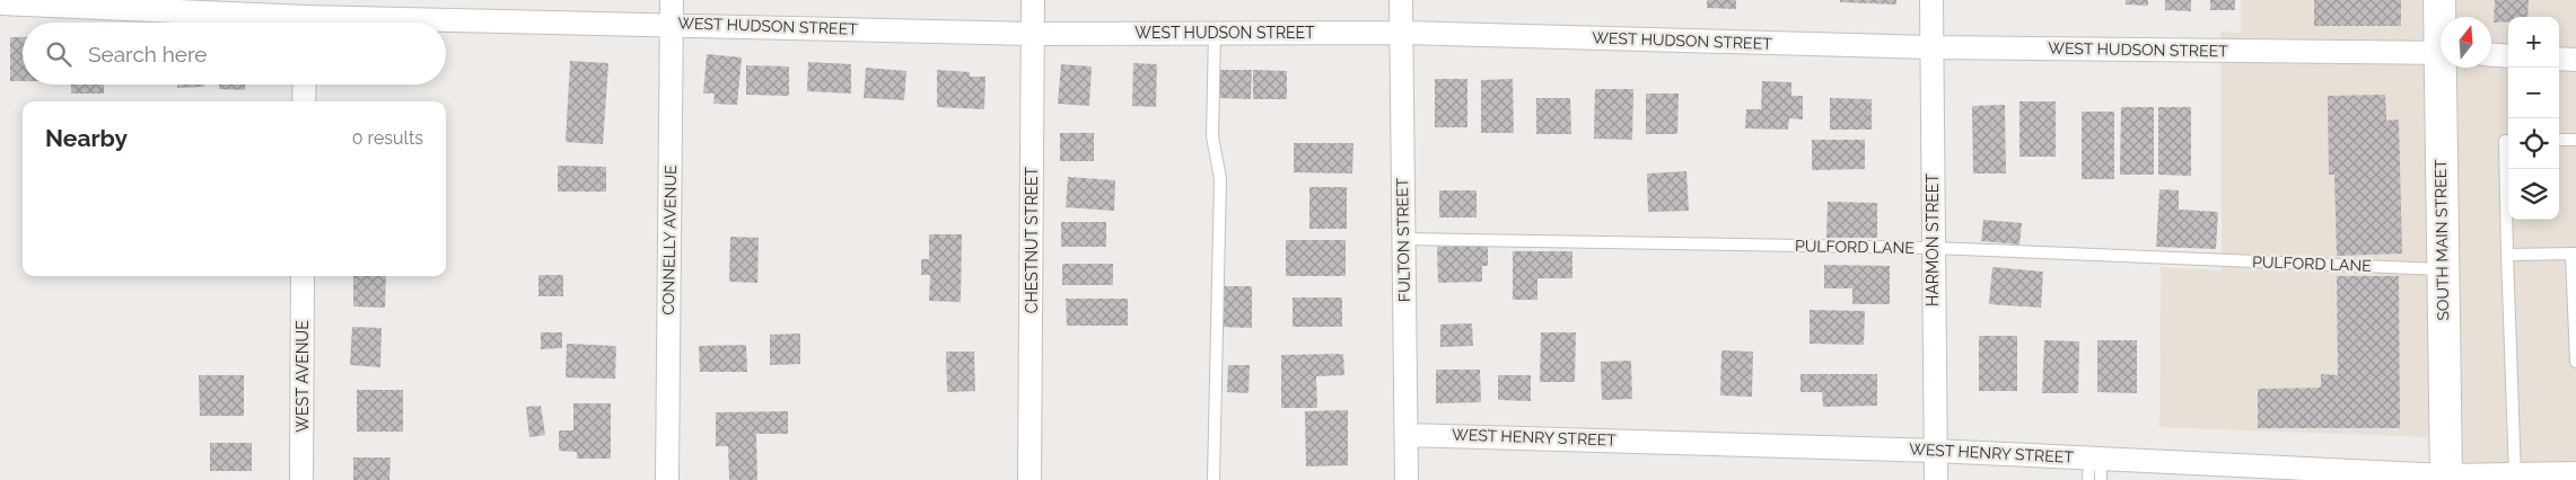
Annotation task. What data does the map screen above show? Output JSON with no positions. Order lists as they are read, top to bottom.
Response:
{
  "streets": {
    "main road": ["SOUTH MAIN STREET"],
    "street": [
      "WEST HUDSON STREET",
      "CONNELLY AVENUE",
      "CHESTNUT STREET",
      "FULTON STREET",
      "HARMON STREET",
      "WEST AVENUE",
      "WEST HENRY STREET"
    ],
    "lane": ["PULFORD LANE"]
  },
  "crossings": [
    ["WEST HUDSON STREET", "CONNELLY AVENUE"],
    ["WEST HUDSON STREET", "CHESTNUT STREET"],
    ["WEST HUDSON STREET", "FULTON STREET"],
    ["WEST HUDSON STREET", "HARMON STREET"],
    ["FULTON STREET", "PULFORD LANE"],
    ["FULTON STREET", "WEST HENRY STREET"],
    ["HARMON STREET", "PULFORD LANE"],
    ["HARMON STREET", "WEST HENRY STREET"],
    ["SOUTH MAIN STREET", "PULFORD LANE"],
    ["SOUTH MAIN STREET", "WEST HENRY STREET"]
  ],
  "north": "top",
  "page": {
    "map_buttons": ["+", "−"],
    "search": "Search here",
    "heading": ["Nearby", "0 results"]
  }
}
